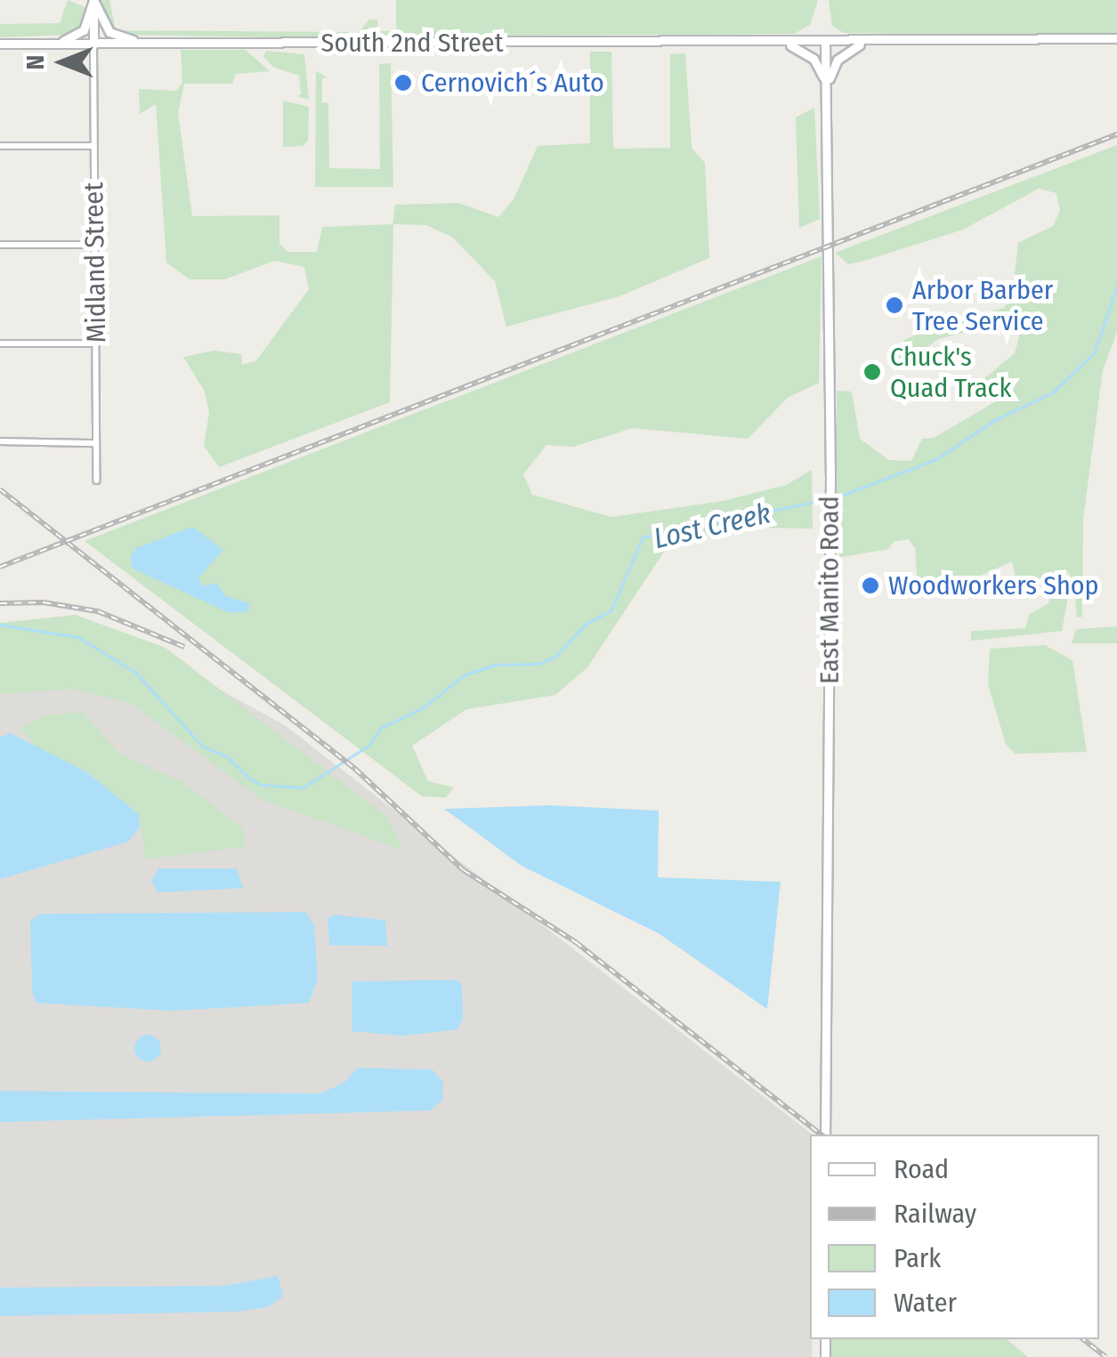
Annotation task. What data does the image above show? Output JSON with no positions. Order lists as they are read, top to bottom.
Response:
{
  "streets": {
    "main road": ["South 2nd Street", "East Manito Road"],
    "street": ["Midland Street"]
  },
  "crossings": [
    ["South 2nd Street", "Midland Street"],
    ["South 2nd Street", "East Manito Road"]
  ],
  "water": ["Lost Creek"],
  "places": [
    "Cernovich´s Auto",
    "Arbor Barber Tree Service",
    "Chuck's Quad Track",
    "Woodworkers Shop"
  ],
  "legend": [
    "Road",
    "Railway",
    "Park",
    "Water"
  ],
  "north": "left"
}
